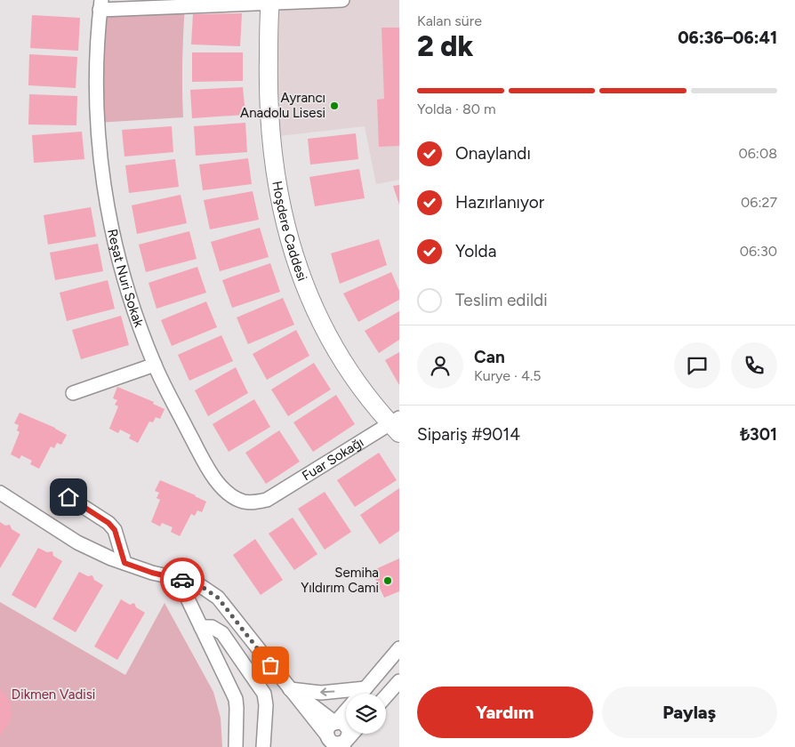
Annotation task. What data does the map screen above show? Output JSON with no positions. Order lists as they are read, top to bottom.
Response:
{
  "streets": {
    "main road": ["Hoşdere Caddesi"],
    "street": ["Reşat Nuri Sokak", "Fuar Sokağı"]
  },
  "crossings": [
    ["Hoşdere Caddesi", "Fuar Sokağı"],
    ["Reşat Nuri Sokak", "Fuar Sokağı"]
  ],
  "parks": ["Dikmen Vadisi"],
  "places": ["Ayrancı Anadolu Lisesi", "Semiha Yıldırım Cami"],
  "page": {
    "heading": ["2 dk", "Kalan süre", "06:36–06:41"],
    "panel": [
      "Can",
      "Kurye · 4.5",
      "Sipariş #9014",
      "₺301"
    ],
    "bar": "Yolda · 80 m",
    "list": [
      ["Onaylandı", "06:08"],
      ["Hazırlanıyor", "06:27"],
      ["Yolda", "06:30"],
      "Teslim edildi"
    ],
    "buttons": ["Yardım", "Paylaş"]
  }
}
